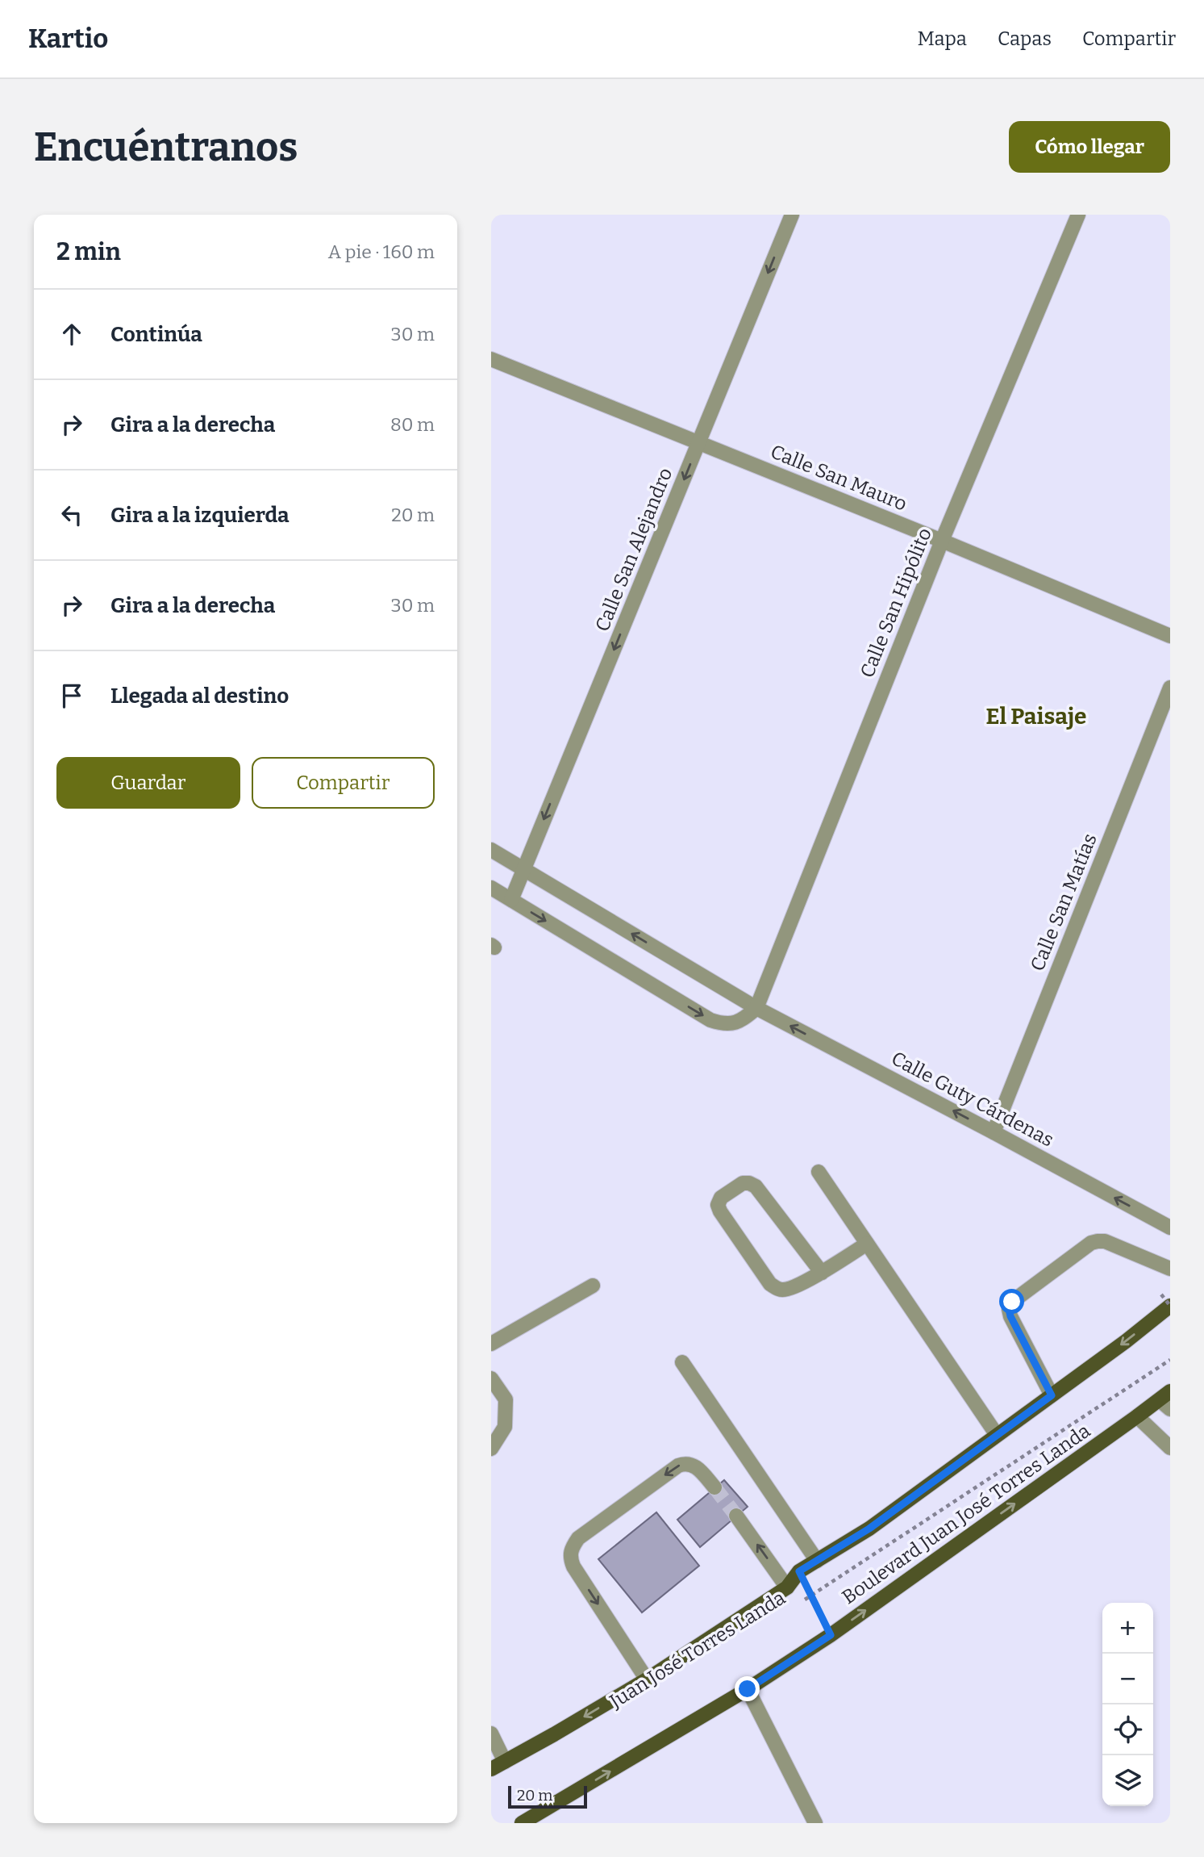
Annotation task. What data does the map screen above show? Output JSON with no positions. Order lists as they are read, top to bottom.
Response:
{
  "streets": {
    "main road": ["Boulevard Juan José Torres Landa"],
    "street": [
      "Calle San Mauro",
      "Calle San Alejandro",
      "Calle San Hipólito",
      "Calle San Matías",
      "Calle Guty Cárdenas"
    ],
    "path": ["Juan José Torres Landa"]
  },
  "crossings": [
    ["Calle San Mauro", "Calle San Alejandro"],
    ["Calle San Mauro", "Calle San Hipólito"],
    ["Calle San Alejandro", "Calle Guty Cárdenas"],
    ["Calle San Hipólito", "Calle Guty Cárdenas"],
    ["Calle San Matías", "Calle Guty Cárdenas"]
  ],
  "one_way": ["Calle San Alejandro"],
  "districts": ["El Paisaje"],
  "scale_bar": "20 m",
  "page": {
    "header": "Kartio",
    "nav": ["Mapa", "Capas", "Compartir"],
    "buttons": [
      "Cómo llegar",
      ["Guardar", "Compartir"]
    ],
    "title": "Encuéntranos",
    "heading": ["2 min", "A pie · 160 m"],
    "list": [
      ["Continúa", "30 m"],
      ["Gira a la derecha", "80 m"],
      ["Gira a la izquierda", "20 m"],
      ["Gira a la derecha", "30 m"],
      "Llegada al destino"
    ],
    "map_buttons": ["+", "−"],
    "scale": "20 m"
  }
}
